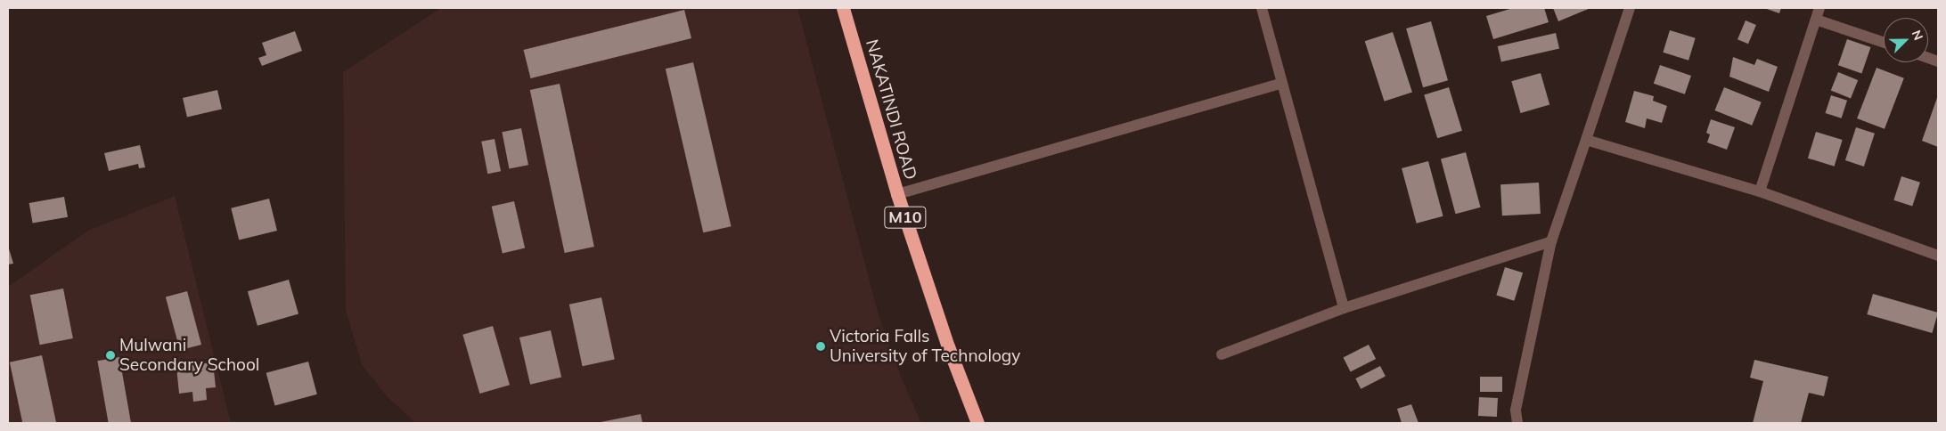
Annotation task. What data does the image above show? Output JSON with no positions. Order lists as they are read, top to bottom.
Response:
{
  "streets": {
    "highway": ["NAKATINDI ROAD", "M10"]
  },
  "places": ["Victoria Falls University of Technology", "Mulwani Secondary School"],
  "north": "top right"
}
